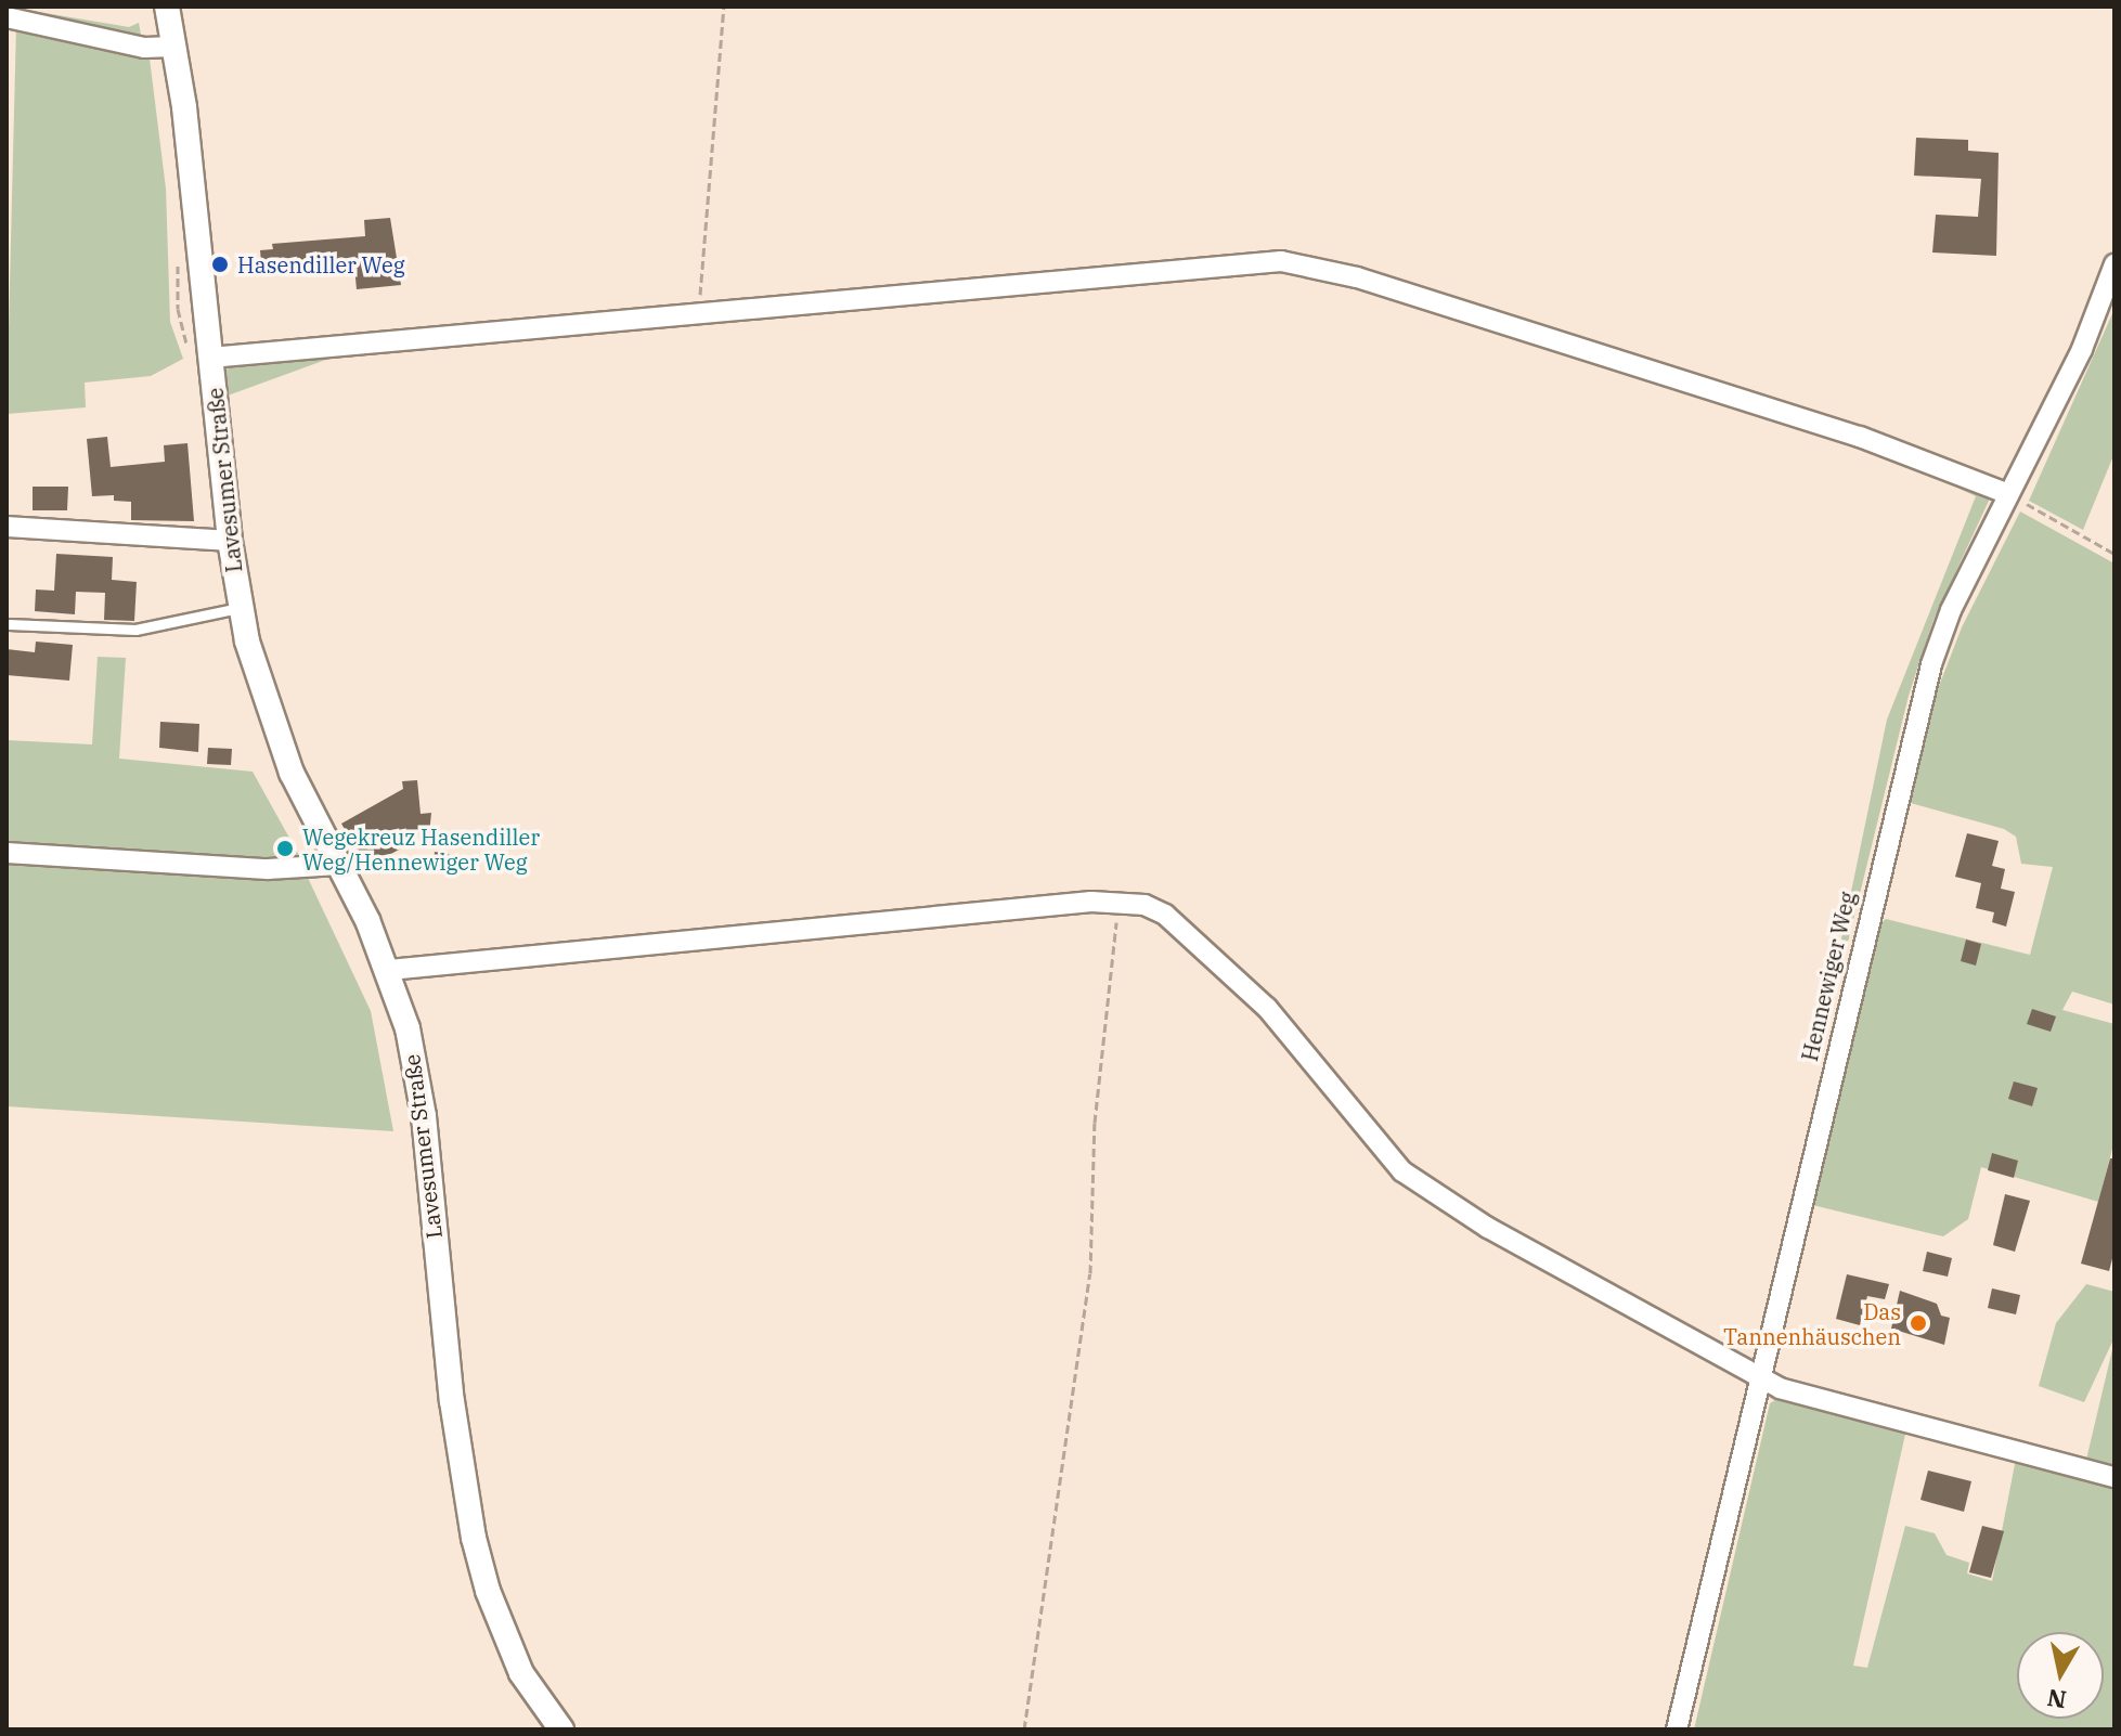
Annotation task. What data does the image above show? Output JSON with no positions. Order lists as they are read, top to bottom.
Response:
{
  "streets": {
    "street": ["Lavesumer Straße", "Hennewiger Weg"]
  },
  "places": ["Hasendiller Weg", "Wegekreuz Hasendiller Weg/Hennewiger Weg", "Das Tannenhäuschen"],
  "north": "bottom"
}
